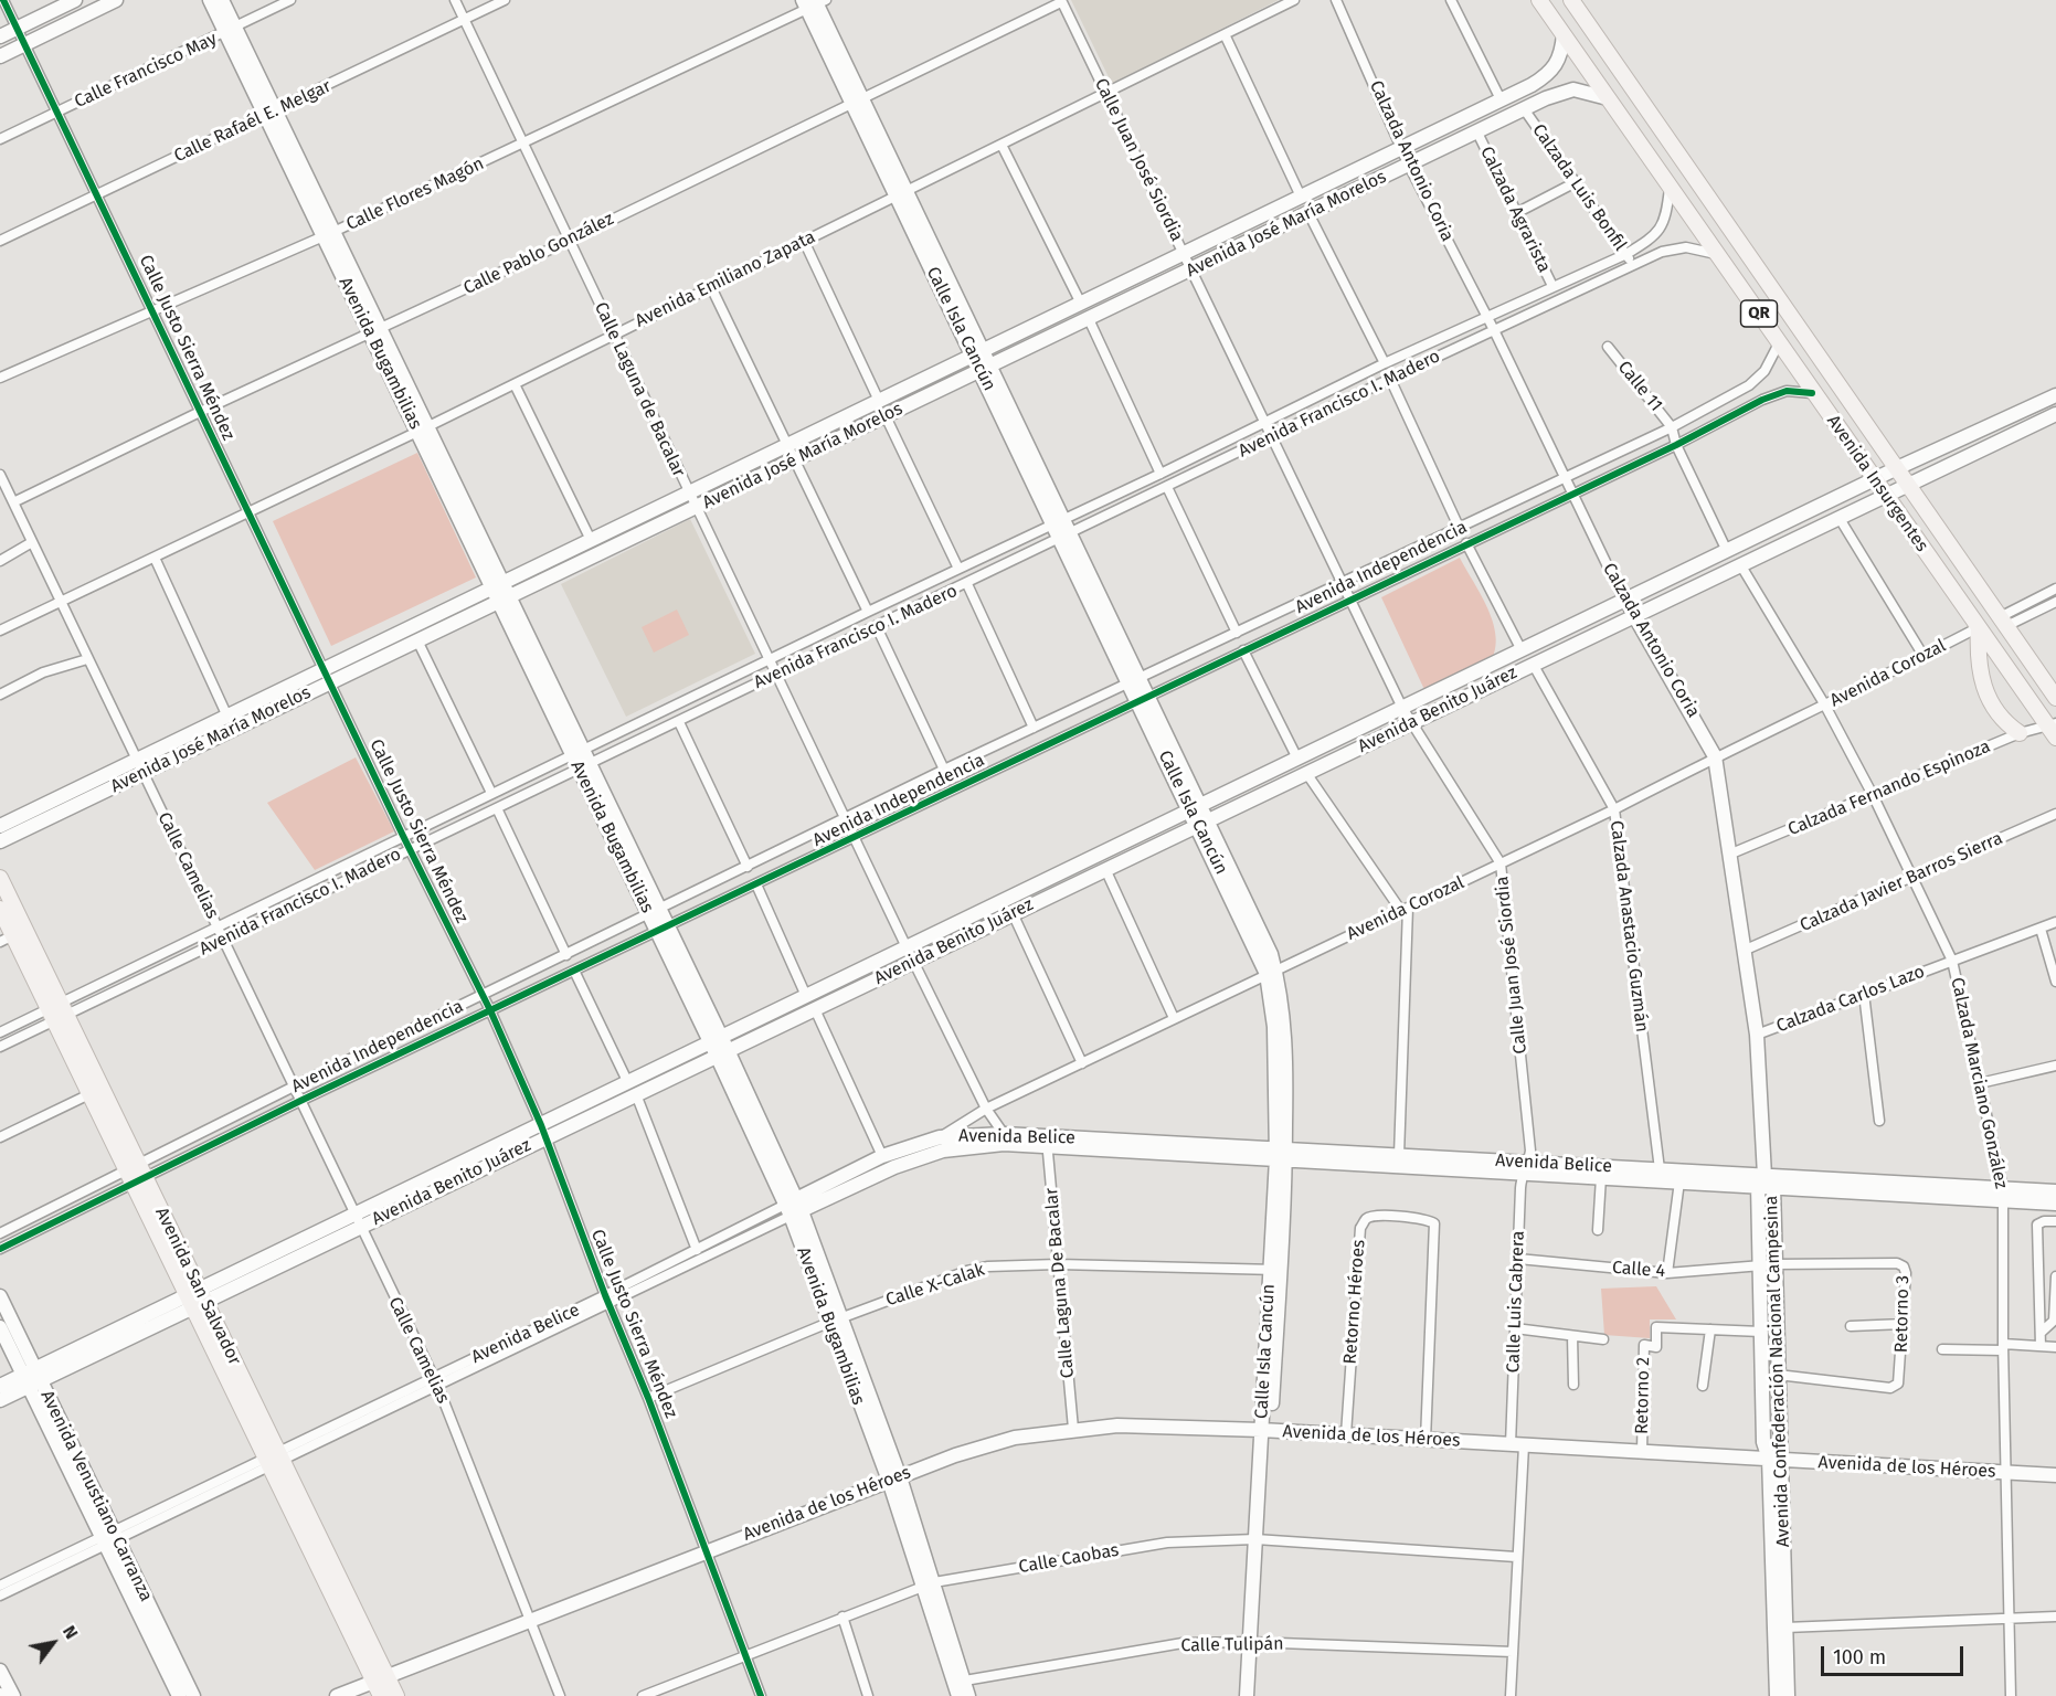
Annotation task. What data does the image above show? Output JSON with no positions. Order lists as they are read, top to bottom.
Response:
{
  "streets": {
    "main road": ["QR", "Avenida Insurgentes", "Avenida San Salvador"],
    "street": [
      "Calle Francisco May",
      "Calle Rafaél E. Melgar",
      "Calle Juan José Siordia",
      "Calzada Antonio Coria",
      "Calzada Luis Bonfil",
      "Calle Flores Magón",
      "Calzada Agrarista",
      "Avenida José María Morelos",
      "Calle Pablo González",
      "Avenida Emiliano Zapata",
      "Calle Isla Cancún",
      "Calle Justo Sierra Méndez",
      "Avenida Bugambilias",
      "Calle 11",
      "Calle Laguna de Bacalar",
      "Avenida Francisco I. Madero",
      "Avenida Independencia",
      "Avenida Corozal",
      "Avenida Benito Juárez",
      "Calzada Fernando Espinoza",
      "Calle Camelias",
      "Calzada Javier Barros Sierra",
      "Calzada Anastacio Guzmán",
      "Calzada Carlos Lazo",
      "Calzada Marciano González",
      "Avenida Belice",
      "Calle 4",
      "Calle Laguna De Bacalar",
      "Calle X-Calak",
      "Retorno Héroes",
      "Calle Luis Cabrera",
      "Retorno 3",
      "Avenida Confederación Nacional Campesina",
      "Retorno 2",
      "Avenida de los Héroes",
      "Avenida Venustiano Carranza",
      "Calle Caobas",
      "Calle Tulipán"
    ]
  },
  "crossings": [
    ["Calle Francisco May", "Calle Justo Sierra Méndez"],
    ["Calle Francisco May", "Avenida Bugambilias"],
    ["Calle Rafaél E. Melgar", "Calle Justo Sierra Méndez"],
    ["Calle Rafaél E. Melgar", "Avenida Bugambilias"],
    ["Calle Rafaél E. Melgar", "Calle Laguna de Bacalar"],
    ["Calle Juan José Siordia", "Avenida José María Morelos"],
    ["Calle Juan José Siordia", "Calle Pablo González"],
    ["Calle Juan José Siordia", "Avenida Emiliano Zapata"],
    ["Calle Juan José Siordia", "Avenida Francisco I. Madero"],
    ["Calle Juan José Siordia", "Avenida Independencia"],
    ["Calle Juan José Siordia", "Avenida Corozal"],
    ["Calle Juan José Siordia", "Avenida Benito Juárez"],
    ["Calle Juan José Siordia", "Avenida Belice"],
    ["Calle Juan José Siordia", "Calle Luis Cabrera"],
    ["Calzada Antonio Coria", "Avenida José María Morelos"],
    ["Calzada Antonio Coria", "Avenida Francisco I. Madero"],
    ["Calzada Antonio Coria", "Avenida Independencia"],
    ["Calzada Antonio Coria", "Avenida Corozal"],
    ["Calzada Antonio Coria", "Avenida Benito Juárez"],
    ["Calzada Antonio Coria", "Calzada Fernando Espinoza"],
    ["Calzada Antonio Coria", "Calzada Javier Barros Sierra"],
    ["Calzada Antonio Coria", "Calzada Carlos Lazo"],
    ["Calzada Antonio Coria", "Avenida Belice"],
    ["Calzada Antonio Coria", "Avenida Confederación Nacional Campesina"],
    ["Calzada Luis Bonfil", "Avenida José María Morelos"],
    ["Calzada Luis Bonfil", "Avenida Francisco I. Madero"],
    ["Calle Flores Magón", "Calle Isla Cancún"],
    ["Calle Flores Magón", "Calle Justo Sierra Méndez"],
    ["Calle Flores Magón", "Avenida Bugambilias"],
    ["Calle Flores Magón", "Calle Laguna de Bacalar"],
    ["Calzada Agrarista", "Avenida José María Morelos"],
    ["Calzada Agrarista", "Avenida Francisco I. Madero"],
    ["Avenida José María Morelos", "Calle Isla Cancún"],
    ["Avenida José María Morelos", "Calle Justo Sierra Méndez"],
    ["Avenida José María Morelos", "Avenida Bugambilias"],
    ["Avenida José María Morelos", "Calle Laguna de Bacalar"],
    ["Avenida José María Morelos", "Avenida Insurgentes"],
    ["Avenida José María Morelos", "Calle Camelias"],
    ["Calle Pablo González", "Calle Isla Cancún"],
    ["Calle Pablo González", "Calle Justo Sierra Méndez"],
    ["Calle Pablo González", "Avenida Bugambilias"],
    ["Calle Pablo González", "Calle Laguna de Bacalar"],
    ["Calle Pablo González", "Calle Camelias"],
    ["Avenida Emiliano Zapata", "Calle Isla Cancún"],
    ["Avenida Emiliano Zapata", "Calle Justo Sierra Méndez"],
    ["Avenida Emiliano Zapata", "Avenida Bugambilias"],
    ["Avenida Emiliano Zapata", "Calle Laguna de Bacalar"],
    ["Avenida Emiliano Zapata", "Calle Camelias"],
    ["Calle Isla Cancún", "Avenida Francisco I. Madero"],
    ["Calle Isla Cancún", "Avenida Independencia"],
    ["Calle Isla Cancún", "Avenida Corozal"],
    ["Calle Isla Cancún", "Avenida Benito Juárez"],
    ["Calle Isla Cancún", "Avenida Belice"],
    ["Calle Isla Cancún", "Calle X-Calak"],
    ["Calle Isla Cancún", "Avenida de los Héroes"],
    ["Calle Isla Cancún", "Calle Caobas"],
    ["Calle Isla Cancún", "Calle Tulipán"],
    ["Calle Justo Sierra Méndez", "Avenida Francisco I. Madero"],
    ["Calle Justo Sierra Méndez", "Avenida Independencia"],
    ["Calle Justo Sierra Méndez", "Avenida Benito Juárez"],
    ["Calle Justo Sierra Méndez", "Avenida Belice"],
    ["Calle Justo Sierra Méndez", "Calle X-Calak"],
    ["Calle Justo Sierra Méndez", "Avenida de los Héroes"],
    ["Calle Justo Sierra Méndez", "Calle Caobas"],
    ["Avenida Bugambilias", "Avenida Francisco I. Madero"],
    ["Avenida Bugambilias", "Avenida Independencia"],
    ["Avenida Bugambilias", "Avenida Benito Juárez"],
    ["Avenida Bugambilias", "Avenida Belice"],
    ["Avenida Bugambilias", "Calle X-Calak"],
    ["Avenida Bugambilias", "Avenida de los Héroes"],
    ["Avenida Bugambilias", "Calle Caobas"],
    ["Avenida Bugambilias", "Calle Tulipán"],
    ["Calle 11", "Avenida Independencia"],
    ["Calle Laguna de Bacalar", "Avenida Francisco I. Madero"],
    ["Calle Laguna de Bacalar", "Avenida Independencia"],
    ["Calle Laguna de Bacalar", "Avenida Corozal"],
    ["Calle Laguna de Bacalar", "Avenida Benito Juárez"],
    ["Calle Laguna de Bacalar", "Avenida Belice"],
    ["Avenida Francisco I. Madero", "Avenida Insurgentes"],
    ["Avenida Francisco I. Madero", "Calle Camelias"],
    ["Avenida Francisco I. Madero", "Avenida San Salvador"],
    ["Avenida Insurgentes", "Avenida Independencia"],
    ["Avenida Insurgentes", "Avenida Corozal"],
    ["Avenida Insurgentes", "Avenida Benito Juárez"],
    ["Avenida Insurgentes", "Calzada Fernando Espinoza"],
    ["Avenida Independencia", "Calle Camelias"],
    ["Avenida Independencia", "Avenida San Salvador"],
    ["Avenida Corozal", "Calzada Anastacio Guzmán"],
    ["Avenida Corozal", "Calzada Marciano González"],
    ["Avenida Corozal", "Avenida Belice"],
    ["Avenida Benito Juárez", "Calle Camelias"],
    ["Avenida Benito Juárez", "Calzada Anastacio Guzmán"],
    ["Avenida Benito Juárez", "Calzada Marciano González"],
    ["Avenida Benito Juárez", "Avenida San Salvador"],
    ["Avenida Benito Juárez", "Avenida Venustiano Carranza"],
    ["Calzada Fernando Espinoza", "Calzada Marciano González"],
    ["Calle Camelias", "Avenida Belice"],
    ["Calle Camelias", "Avenida de los Héroes"],
    ["Calzada Javier Barros Sierra", "Calzada Marciano González"],
    ["Calzada Anastacio Guzmán", "Avenida Belice"],
    ["Calzada Carlos Lazo", "Calzada Marciano González"],
    ["Calzada Marciano González", "Avenida Belice"],
    ["Calzada Marciano González", "Avenida de los Héroes"],
    ["Avenida Belice", "Calle Laguna De Bacalar"],
    ["Avenida Belice", "Avenida San Salvador"],
    ["Avenida Belice", "Calle Luis Cabrera"],
    ["Avenida Belice", "Avenida Confederación Nacional Campesina"],
    ["Avenida Belice", "Avenida Venustiano Carranza"],
    ["Calle 4", "Calle Luis Cabrera"],
    ["Calle 4", "Retorno 3"],
    ["Calle 4", "Avenida Confederación Nacional Campesina"],
    ["Calle Laguna De Bacalar", "Calle X-Calak"],
    ["Calle Laguna De Bacalar", "Avenida de los Héroes"],
    ["Avenida San Salvador", "Avenida de los Héroes"],
    ["Retorno Héroes", "Avenida de los Héroes"],
    ["Calle Luis Cabrera", "Avenida de los Héroes"],
    ["Calle Luis Cabrera", "Calle Caobas"],
    ["Calle Luis Cabrera", "Calle Tulipán"],
    ["Retorno 3", "Avenida Confederación Nacional Campesina"],
    ["Avenida Confederación Nacional Campesina", "Retorno 2"],
    ["Avenida Confederación Nacional Campesina", "Avenida de los Héroes"],
    ["Retorno 2", "Avenida de los Héroes"]
  ],
  "scale_bar": "100 m",
  "north": "top right"
}
